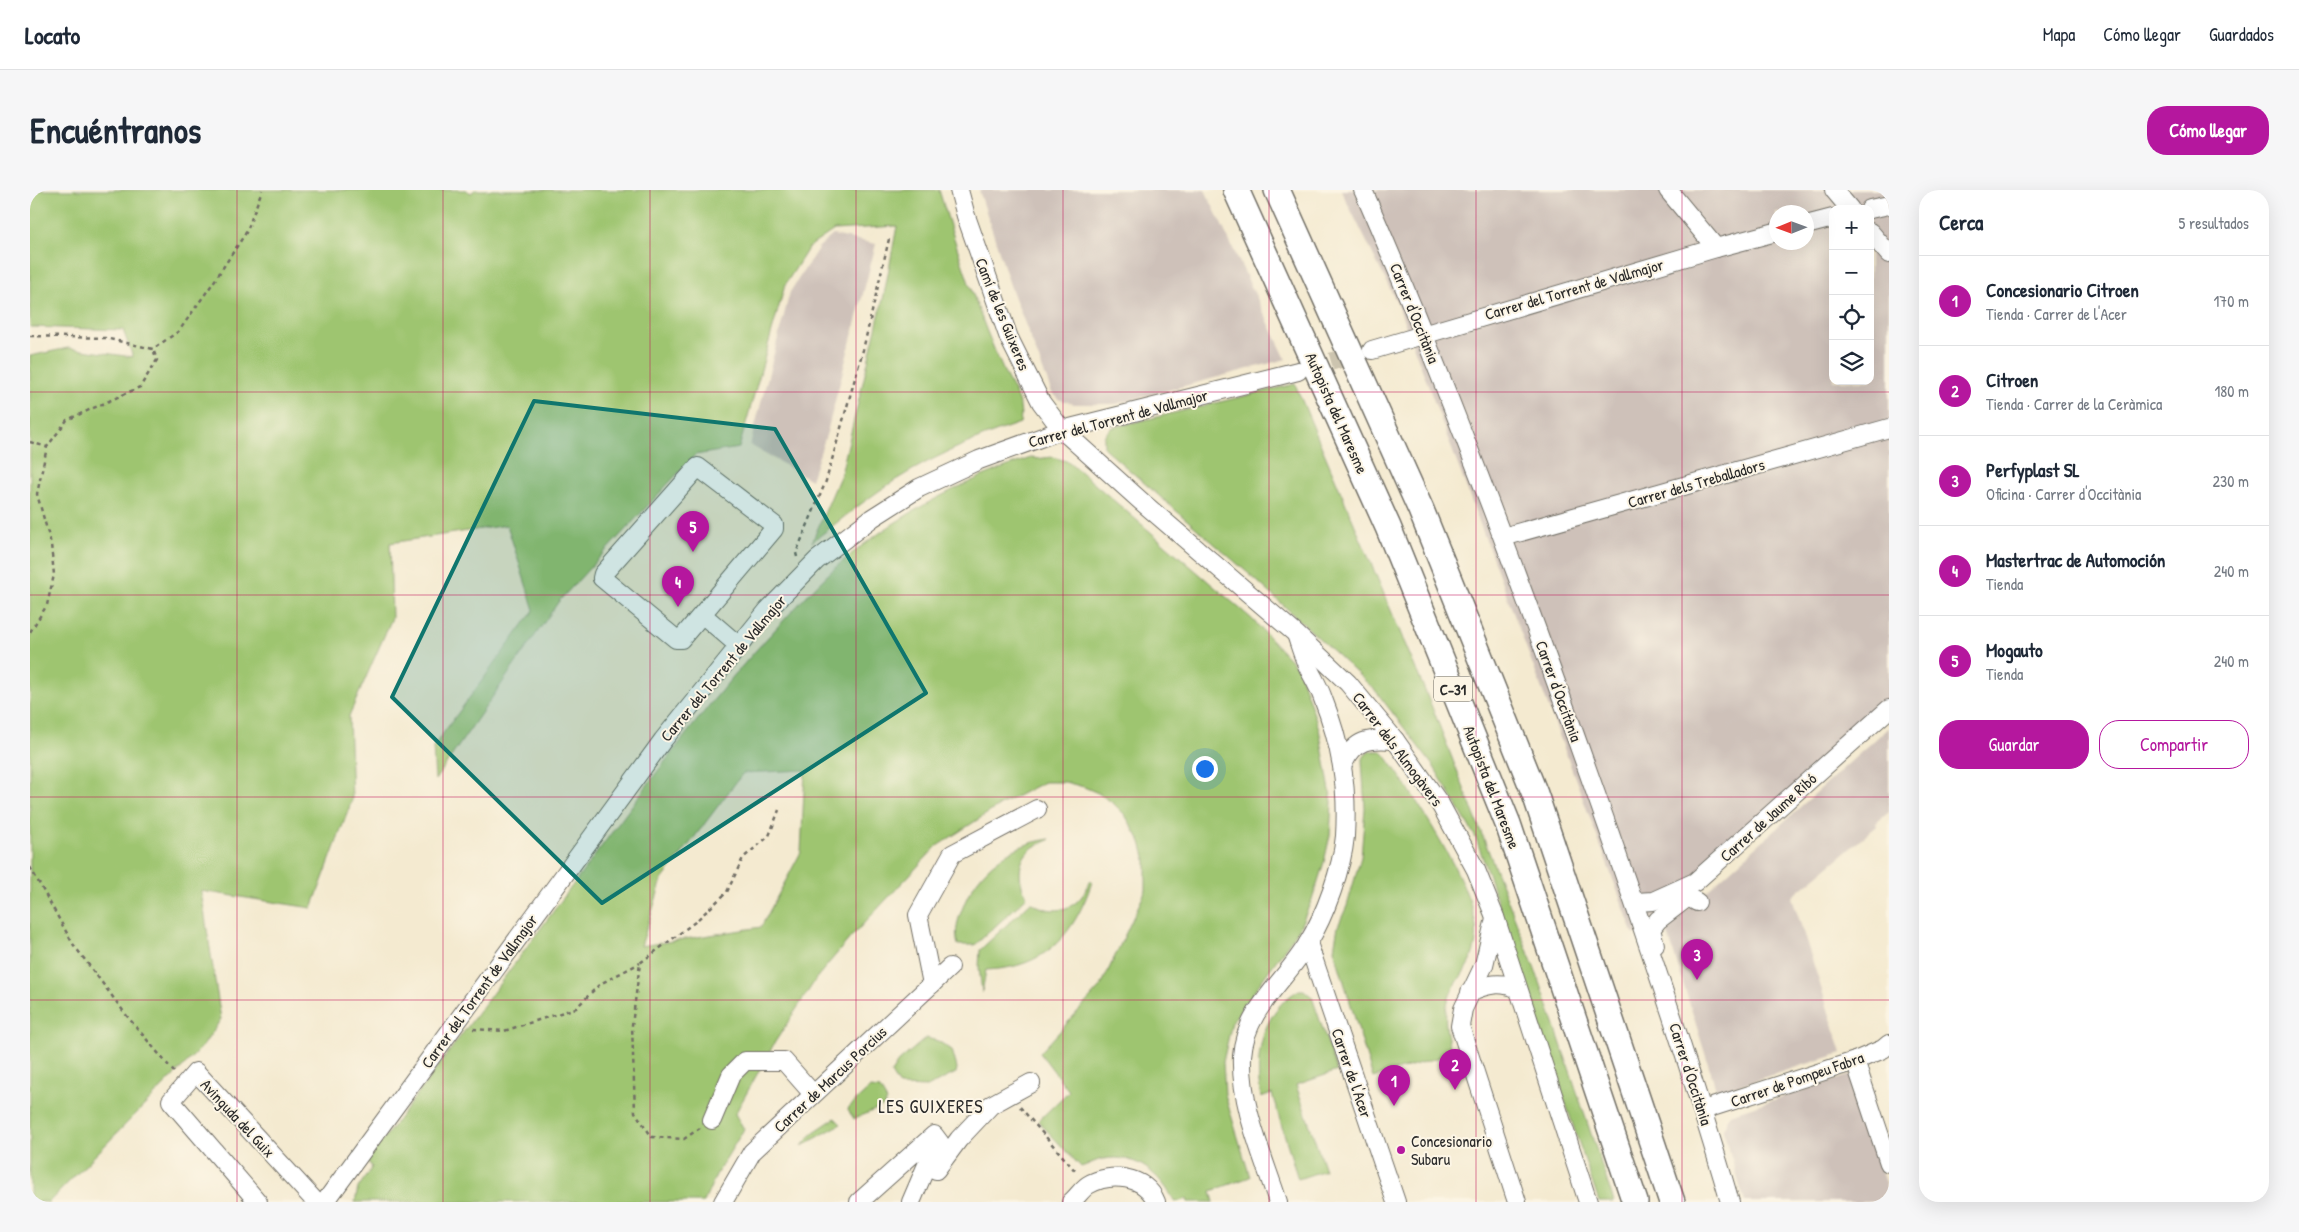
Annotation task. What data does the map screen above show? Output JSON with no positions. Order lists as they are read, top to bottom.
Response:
{
  "streets": {
    "highway": ["Autopista del Maresme", "C-31"],
    "street": [
      "Carrer del Torrent de Vallmajor",
      "Carrer d'Occitània",
      "Camí de les Guixeres",
      "Carrer dels Treballadors",
      "Carrer dels Almogàvers",
      "Carrer de Jaume Ribó",
      "Carrer de l'Acer",
      "Carrer de Marcus Porcius",
      "Carrer de Pompeu Fabra",
      "Avinguda del Guix"
    ]
  },
  "crossings": [
    ["Carrer del Torrent de Vallmajor", "Carrer d'Occitània"],
    ["Carrer del Torrent de Vallmajor", "Camí de les Guixeres"],
    ["Carrer del Torrent de Vallmajor", "Carrer dels Almogàvers"],
    ["Carrer d'Occitània", "Carrer dels Treballadors"],
    ["Carrer d'Occitània", "Carrer de Jaume Ribó"],
    ["Carrer d'Occitània", "Carrer de Pompeu Fabra"],
    ["Camí de les Guixeres", "Carrer dels Almogàvers"]
  ],
  "districts": ["LES GUIXERES"],
  "places": ["Concesionario Subaru"],
  "north": "left",
  "page": {
    "header": "Locato",
    "nav": ["Mapa", "Cómo llegar", "Guardados"],
    "buttons": [
      "Cómo llegar",
      ["Guardar", "Compartir"]
    ],
    "title": "Encuéntranos",
    "heading": ["Cerca", "5 resultados"],
    "map_buttons": ["+", "−"],
    "list": [
      {
        "mark": "1",
        "name": "Concesionario Citroen",
        "note": "Tienda · Carrer de l'Acer",
        "value": "170 m"
      },
      {
        "mark": "2",
        "name": "Citroen",
        "note": "Tienda · Carrer de la Ceràmica",
        "value": "180 m"
      },
      {
        "mark": "3",
        "name": "Perfyplast SL",
        "note": "Oficina · Carrer d'Occitània",
        "value": "230 m"
      },
      {
        "mark": "4",
        "name": "Mastertrac de Automoción",
        "note": "Tienda",
        "value": "240 m"
      },
      {
        "mark": "5",
        "name": "Mogauto",
        "note": "Tienda",
        "value": "240 m"
      }
    ],
    "pins": [
      "5",
      "4",
      "3",
      "2",
      "1"
    ]
  }
}
